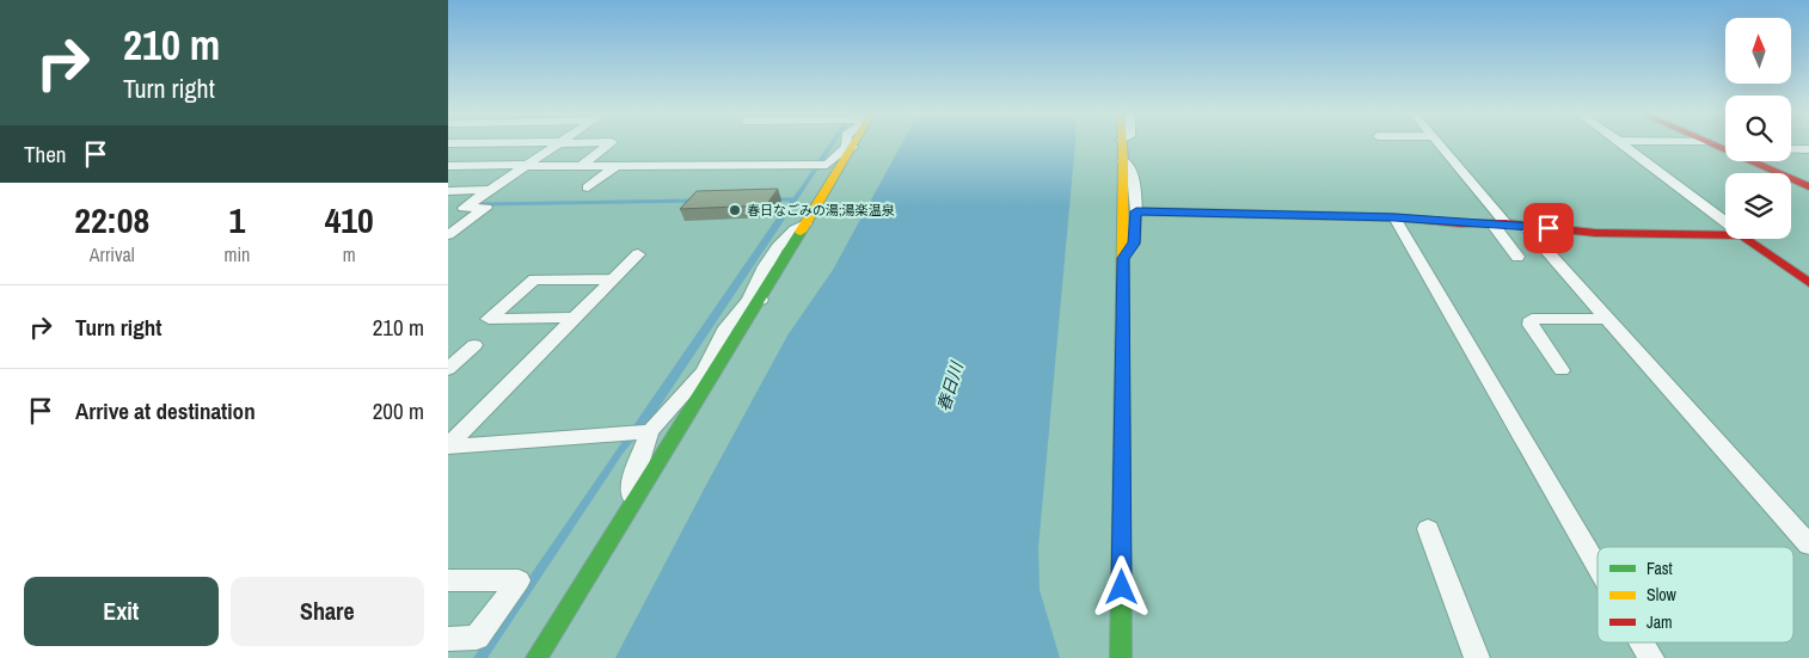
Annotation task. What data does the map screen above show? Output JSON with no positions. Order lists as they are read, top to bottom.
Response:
{
  "water": ["春日川"],
  "places": ["春日なごみの湯;湯楽温泉"],
  "legend": ["Fast", "Slow", "Jam"],
  "north": "top",
  "page": {
    "turn": ["210 m", "Turn right"],
    "then": "Then",
    "eta": [
      "22:08",
      "Arrival",
      "1",
      "min",
      "410",
      "m"
    ],
    "list": [
      {
        "name": "Turn right",
        "value": "210 m"
      },
      {
        "name": "Arrive at destination",
        "value": "200 m"
      }
    ],
    "buttons": ["Exit", "Share"]
  }
}
